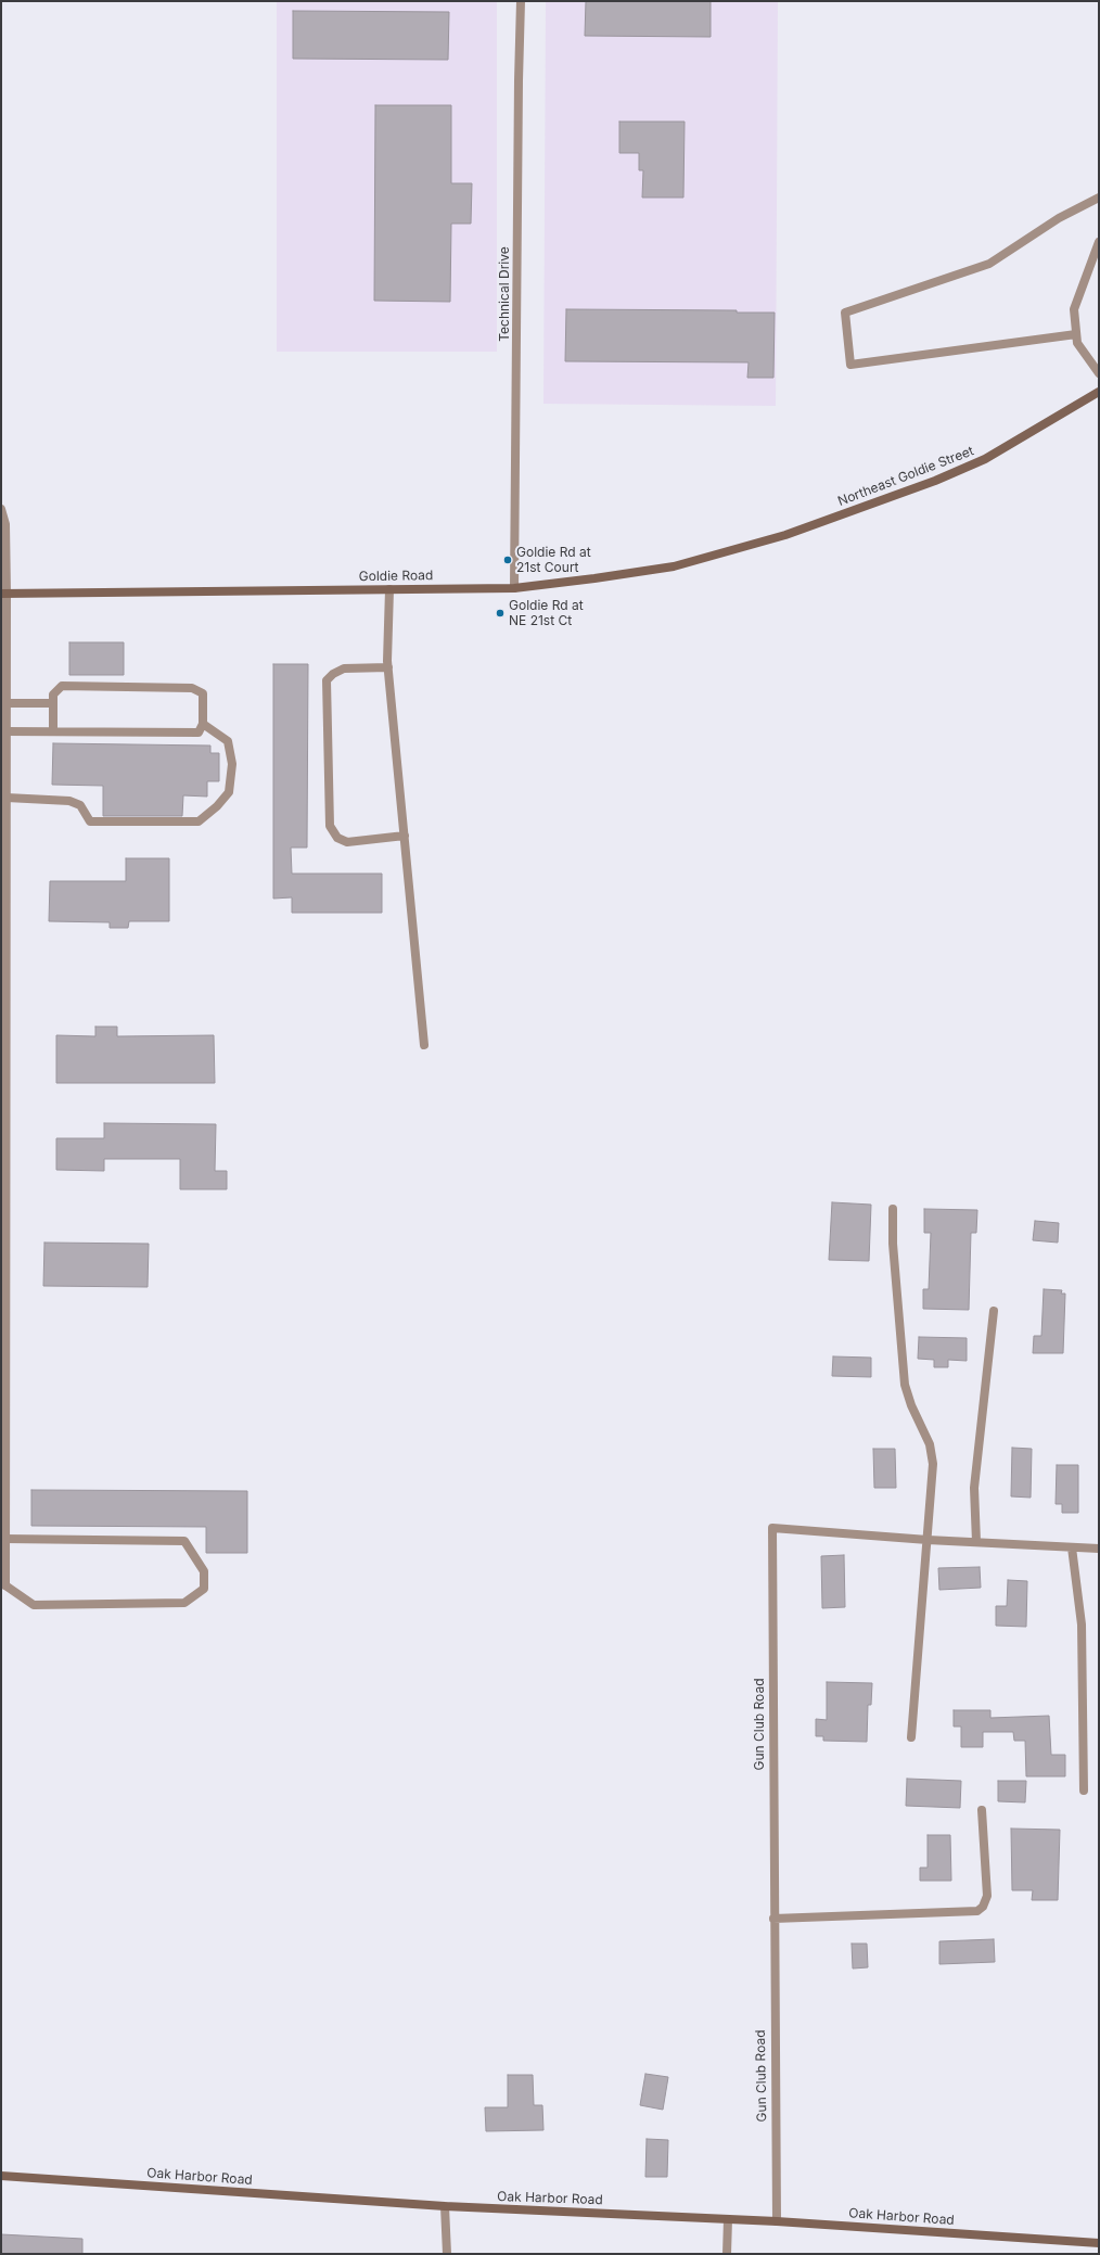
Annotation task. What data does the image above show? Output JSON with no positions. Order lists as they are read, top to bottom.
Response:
{
  "streets": {
    "street": [
      "Technical Drive",
      "Northeast Goldie Street",
      "Goldie Road",
      "Gun Club Road",
      "Oak Harbor Road"
    ]
  },
  "crossings": [
    ["Technical Drive", "Goldie Road"],
    ["Northeast Goldie Street", "Goldie Road"],
    ["Gun Club Road", "Oak Harbor Road"]
  ],
  "places": ["Goldie Rd at 21st Court", "Goldie Rd at NE 21st Ct"]
}
